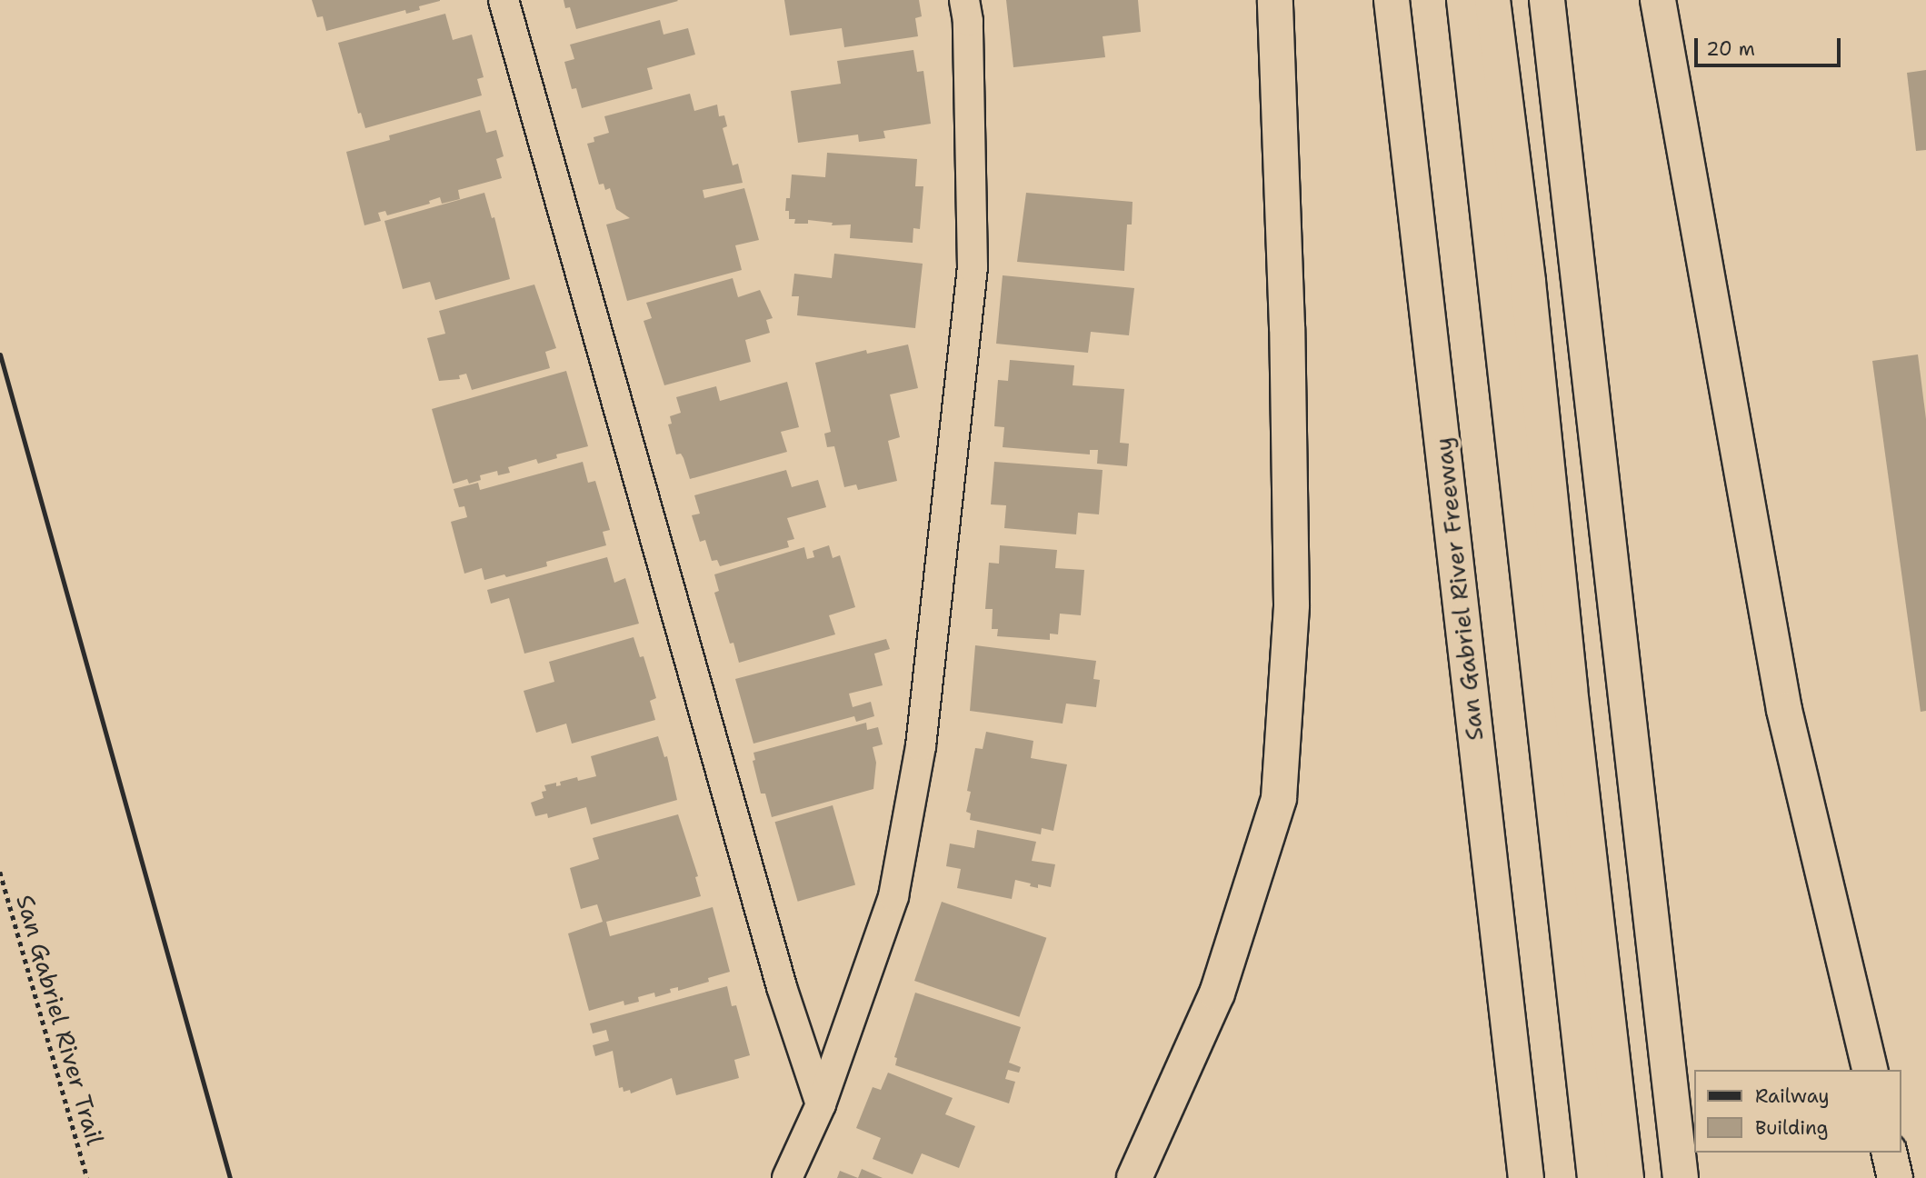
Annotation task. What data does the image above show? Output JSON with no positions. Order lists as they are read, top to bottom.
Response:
{
  "streets": {
    "highway": ["San Gabriel River Freeway"],
    "path": ["San Gabriel River Trail"]
  },
  "legend": ["Railway", "Building"],
  "scale_bar": "20 m"
}
